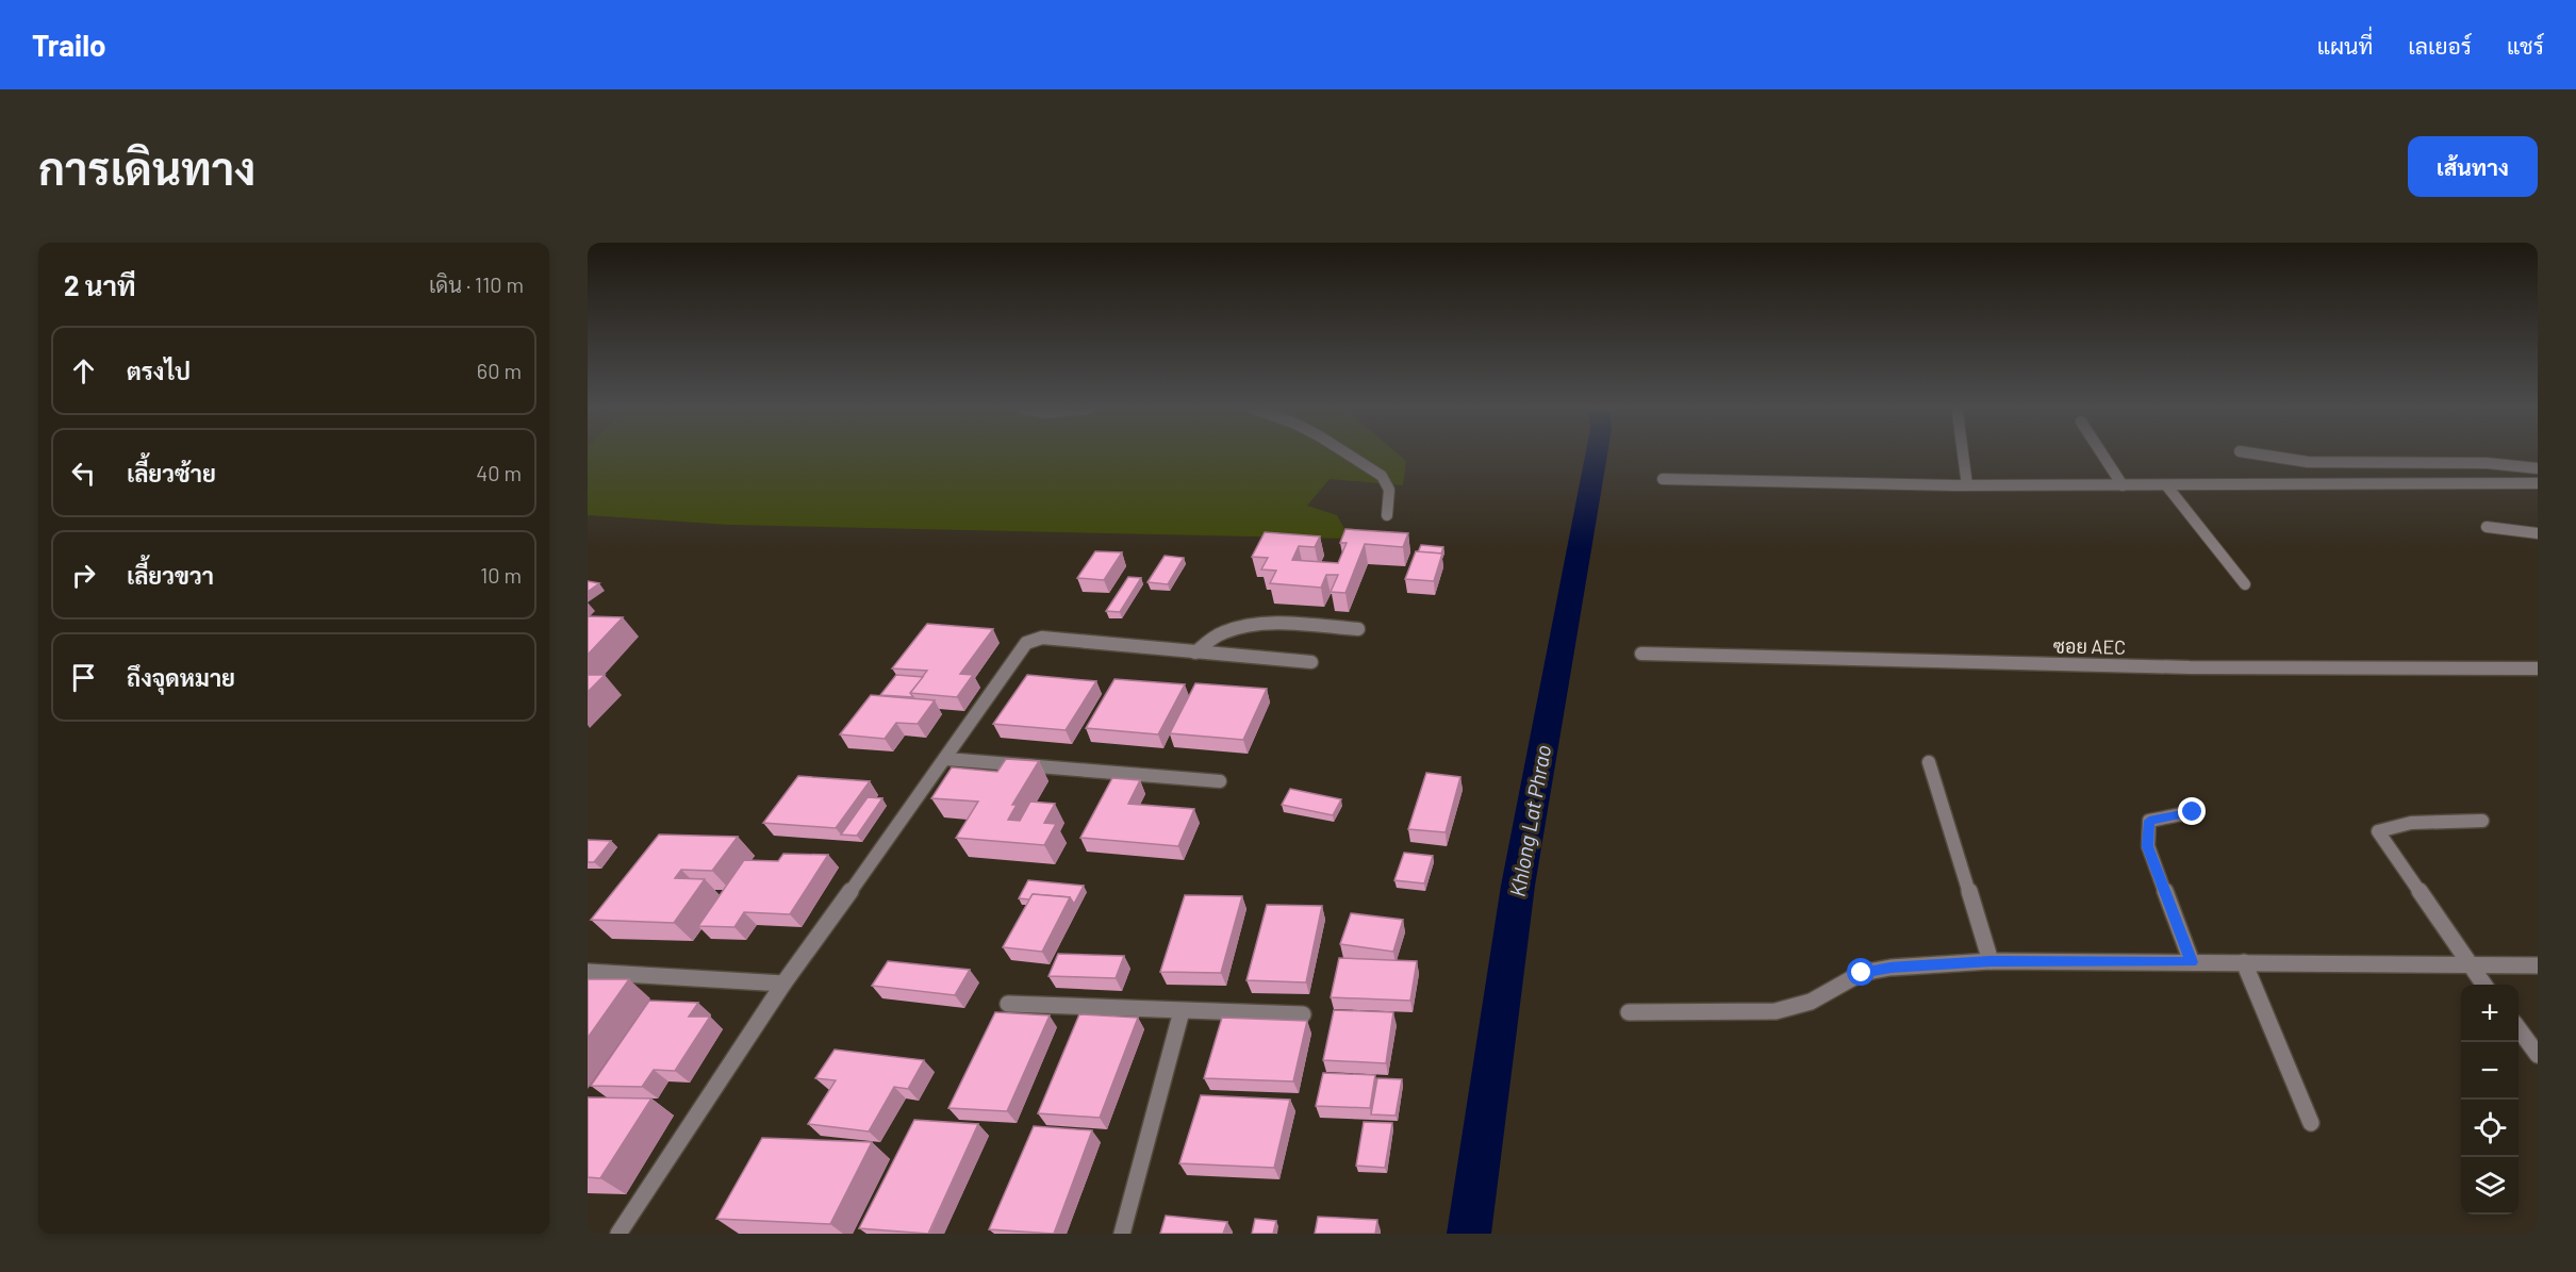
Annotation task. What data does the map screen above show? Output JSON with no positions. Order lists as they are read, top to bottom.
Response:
{
  "streets": {
    "street": ["ซอย AEC"]
  },
  "water": ["Khlong Lat Phrao"],
  "page": {
    "header": "Trailo",
    "nav": ["แผนที่", "เลเยอร์", "แชร์"],
    "buttons": "เส้นทาง",
    "title": "การเดินทาง",
    "heading": ["2 นาที", "เดิน · 110 m"],
    "list": [
      ["ตรงไป", "60 m"],
      ["เลี้ยวซ้าย", "40 m"],
      ["เลี้ยวขวา", "10 m"],
      "ถึงจุดหมาย"
    ],
    "map_buttons": ["+", "−"]
  }
}
